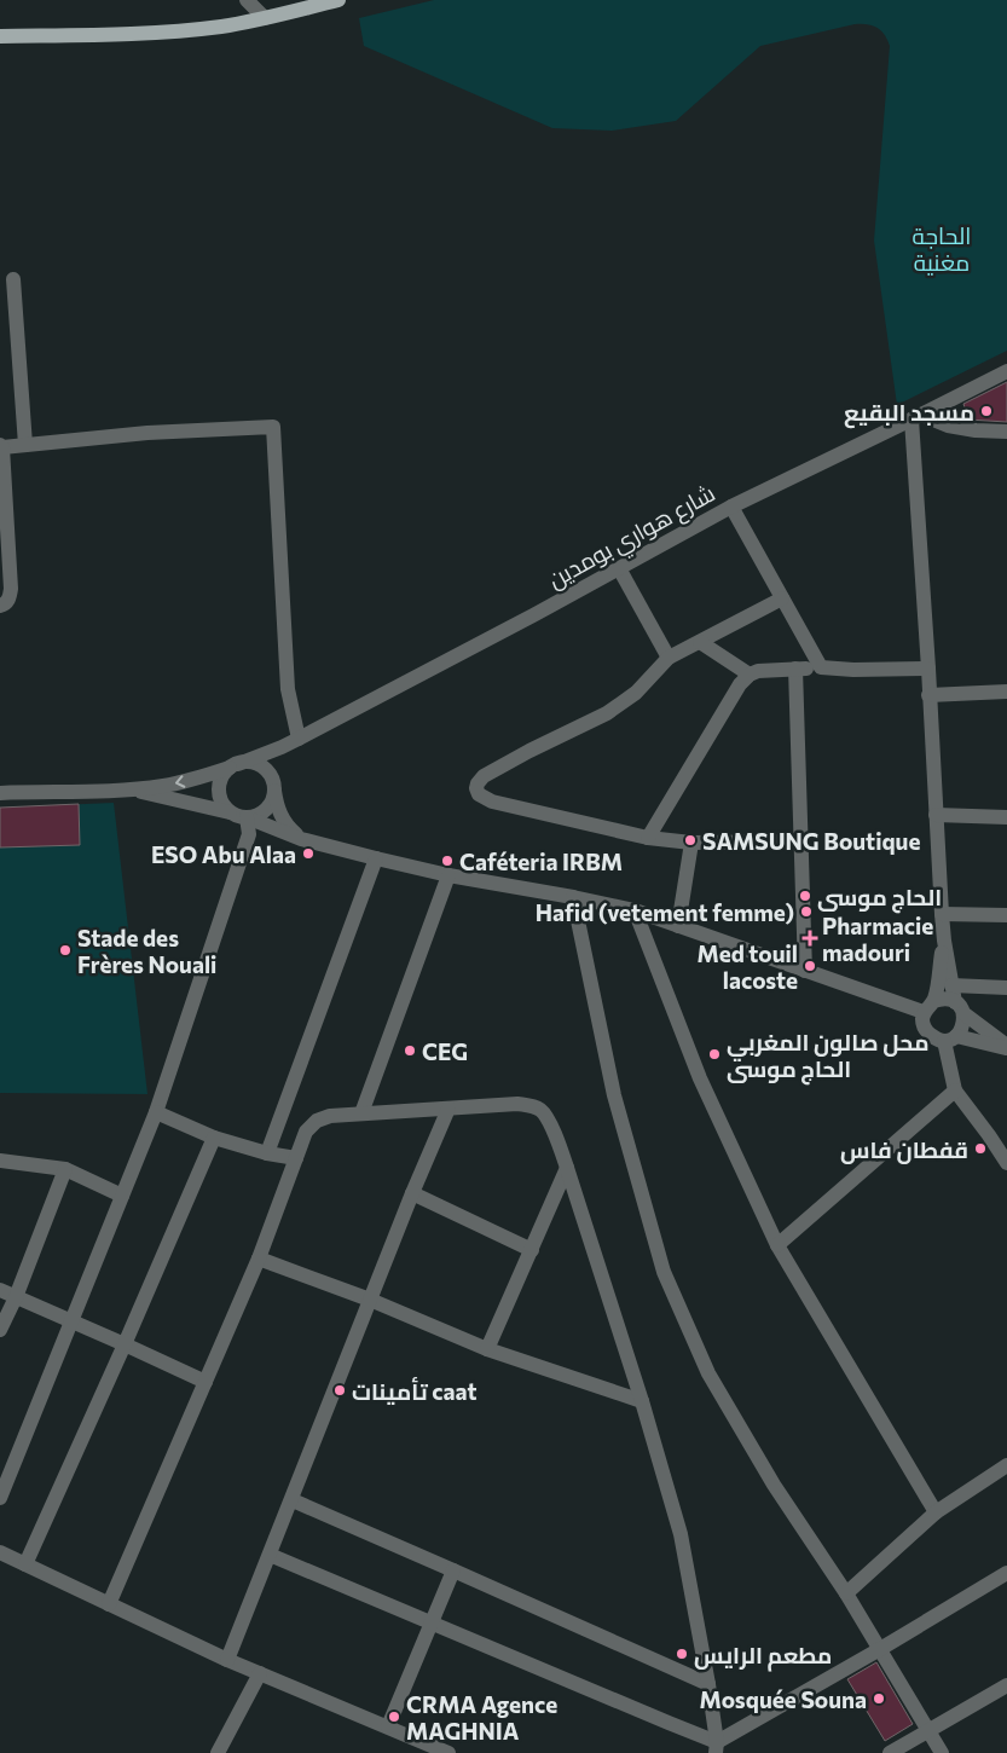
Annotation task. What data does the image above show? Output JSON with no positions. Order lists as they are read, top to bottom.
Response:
{
  "streets": {
    "street": ["شارع هواري بومدين"]
  },
  "parks": ["الحاجة مغنية"],
  "places": {
    "other": [
      "مسجد البقيع",
      "SAMSUNG Boutique",
      "ESO Abu Alaa",
      "Caféteria IRBM",
      "الحاج موسى",
      "Hafid (vetement femme)",
      "Stade des Frères Nouali",
      "Med touil lacoste",
      "CEG",
      "محل صالون المغربي الحاج موسى",
      "قفطان فاس",
      "تأمينات caat",
      "مطعم الرايس",
      "Mosquée Souna",
      "CRMA Agence MAGHNIA"
    ],
    "health": ["Pharmacie madouri"]
  }
}
